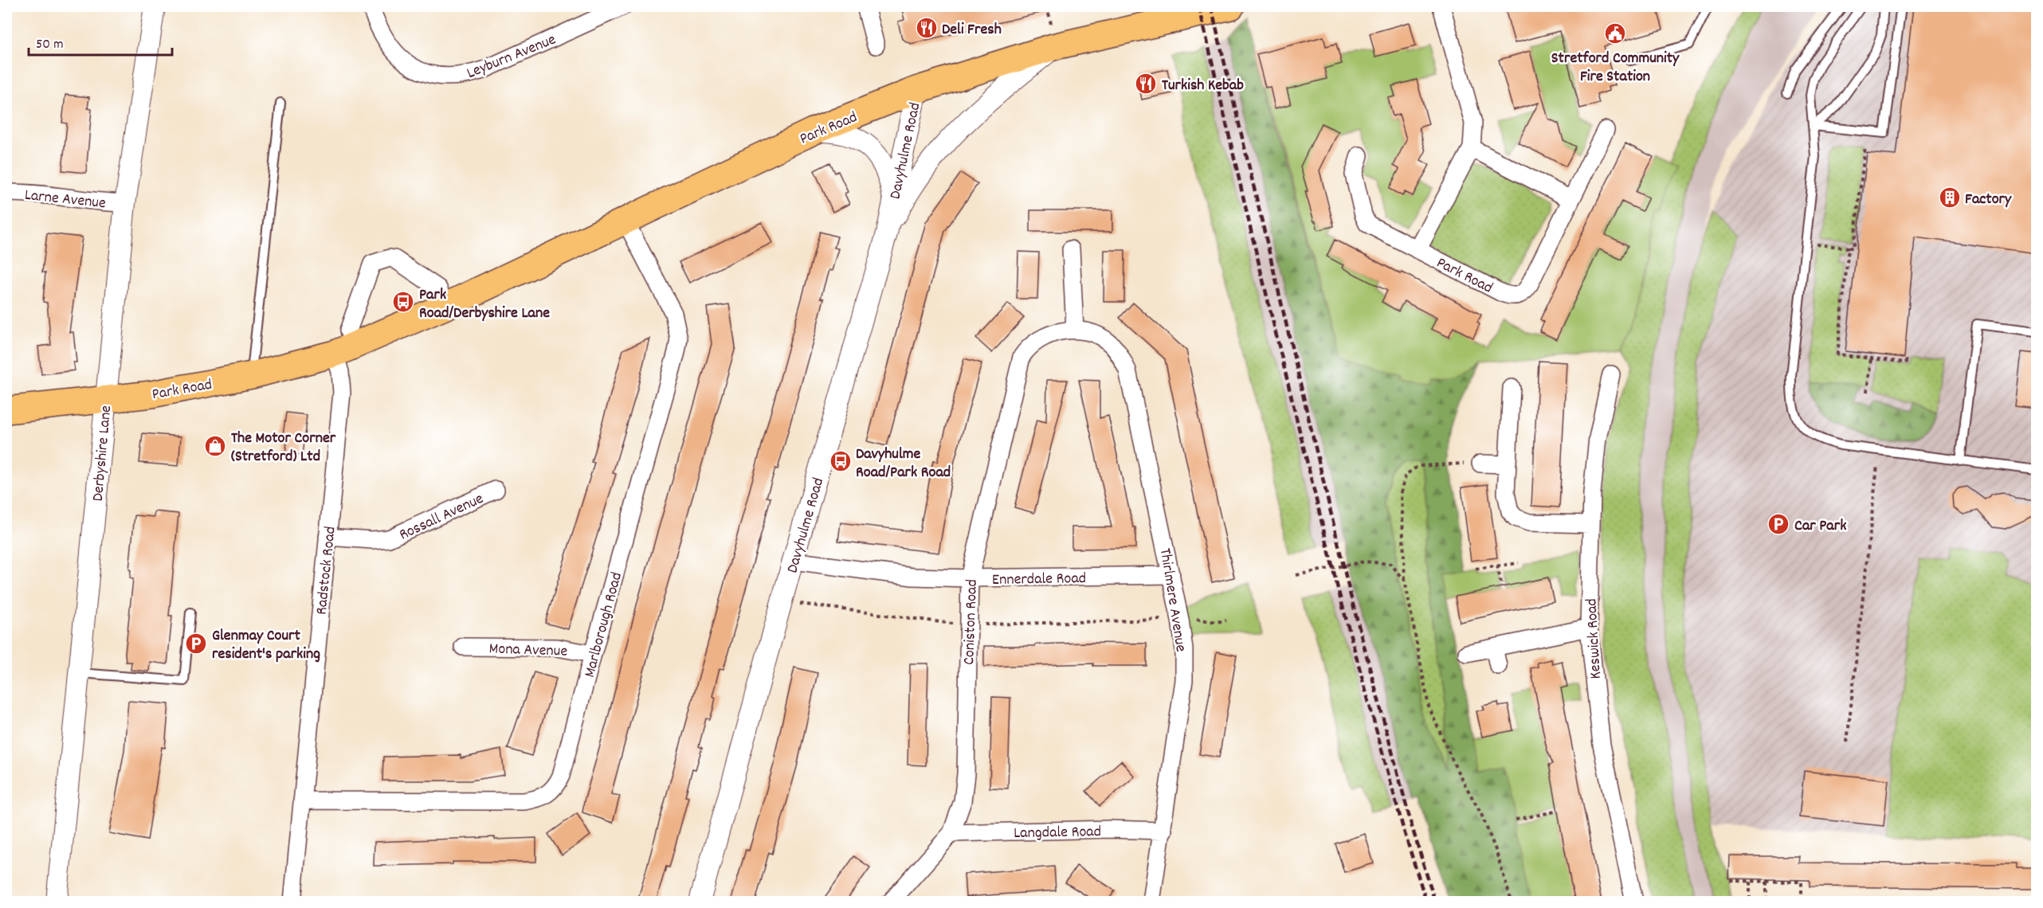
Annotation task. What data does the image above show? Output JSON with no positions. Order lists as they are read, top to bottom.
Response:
{
  "streets": {
    "main road": ["Park Road"],
    "street": [
      "Leyburn Avenue",
      "Davyhulme Road",
      "Larne Avenue",
      "Derbyshire Lane",
      "Rossall Avenue",
      "Radstock Road",
      "Ennerdale Road",
      "Thirlmere Avenue",
      "Coniston Road",
      "Marlborough Road",
      "Keswick Road",
      "Mona Avenue",
      "Langdale Road"
    ]
  },
  "crossings": [
    ["Park Road", "Davyhulme Road"],
    ["Park Road", "Derbyshire Lane"],
    ["Park Road", "Radstock Road"],
    ["Park Road", "Marlborough Road"],
    ["Davyhulme Road", "Ennerdale Road"],
    ["Larne Avenue", "Derbyshire Lane"],
    ["Rossall Avenue", "Radstock Road"],
    ["Radstock Road", "Marlborough Road"],
    ["Ennerdale Road", "Thirlmere Avenue"],
    ["Ennerdale Road", "Coniston Road"],
    ["Thirlmere Avenue", "Coniston Road"],
    ["Thirlmere Avenue", "Langdale Road"],
    ["Coniston Road", "Langdale Road"],
    ["Marlborough Road", "Mona Avenue"]
  ],
  "places": {
    "restaurant": ["Deli Fresh", "Turkish Kebab"],
    "public building": ["Stretford Community Fire Station"],
    "building": ["Factory"],
    "bus stop": ["Park Road/Derbyshire Lane", "Davyhulme Road/Park Road"],
    "shop": ["The Motor Corner (Stretford) Ltd"],
    "parking": ["Car Park", "Glenmay Court resident's parking"]
  },
  "scale_bar": "50 m"
}
